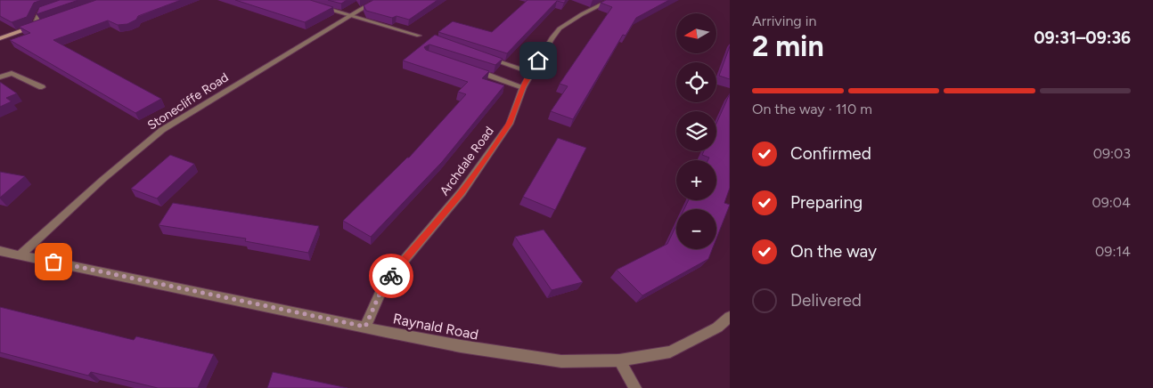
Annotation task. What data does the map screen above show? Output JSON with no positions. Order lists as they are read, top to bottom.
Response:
{
  "streets": {
    "street": ["Stonecliffe Road", "Archdale Road", "Raynald Road"]
  },
  "crossings": [
    ["Stonecliffe Road", "Raynald Road"],
    ["Archdale Road", "Raynald Road"]
  ],
  "north": "left",
  "page": {
    "heading": ["2 min", "Arriving in", "09:31–09:36"],
    "map_buttons": ["+", "−"],
    "bar": "On the way · 110 m",
    "list": [
      ["Confirmed", "09:03"],
      ["Preparing", "09:04"],
      ["On the way", "09:14"],
      "Delivered"
    ]
  }
}
